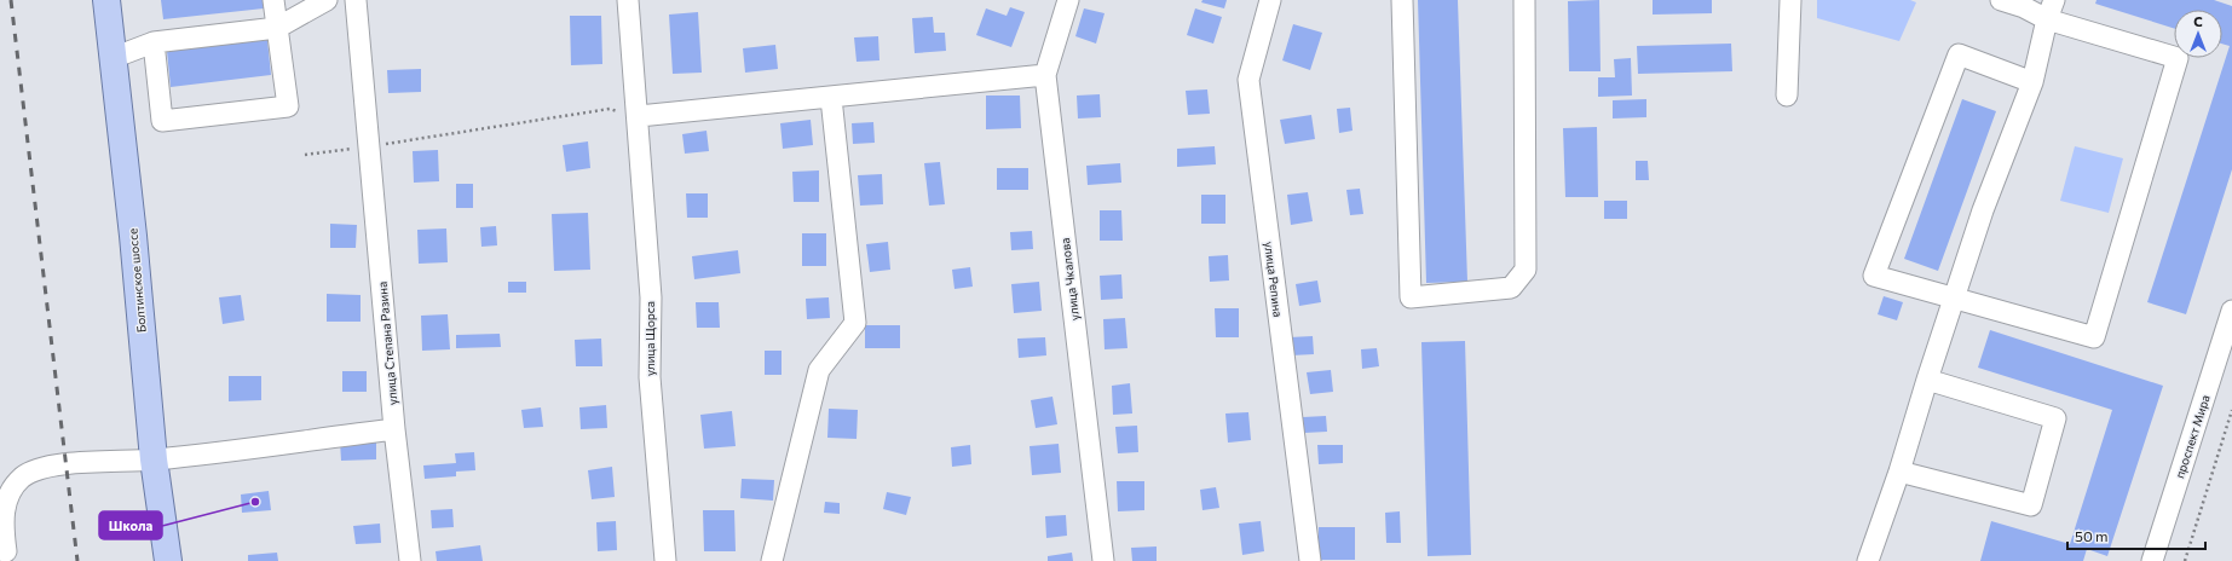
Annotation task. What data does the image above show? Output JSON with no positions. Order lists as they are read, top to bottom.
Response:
{
  "streets": {
    "main road": ["Болтинское шоссе"],
    "street": [
      "улица Чкалова",
      "улица Репина",
      "улица Щорса",
      "улица Степана Разина",
      "проспект Мира"
    ]
  },
  "places": ["Школа"],
  "scale_bar": "50 m",
  "north": "top"
}
